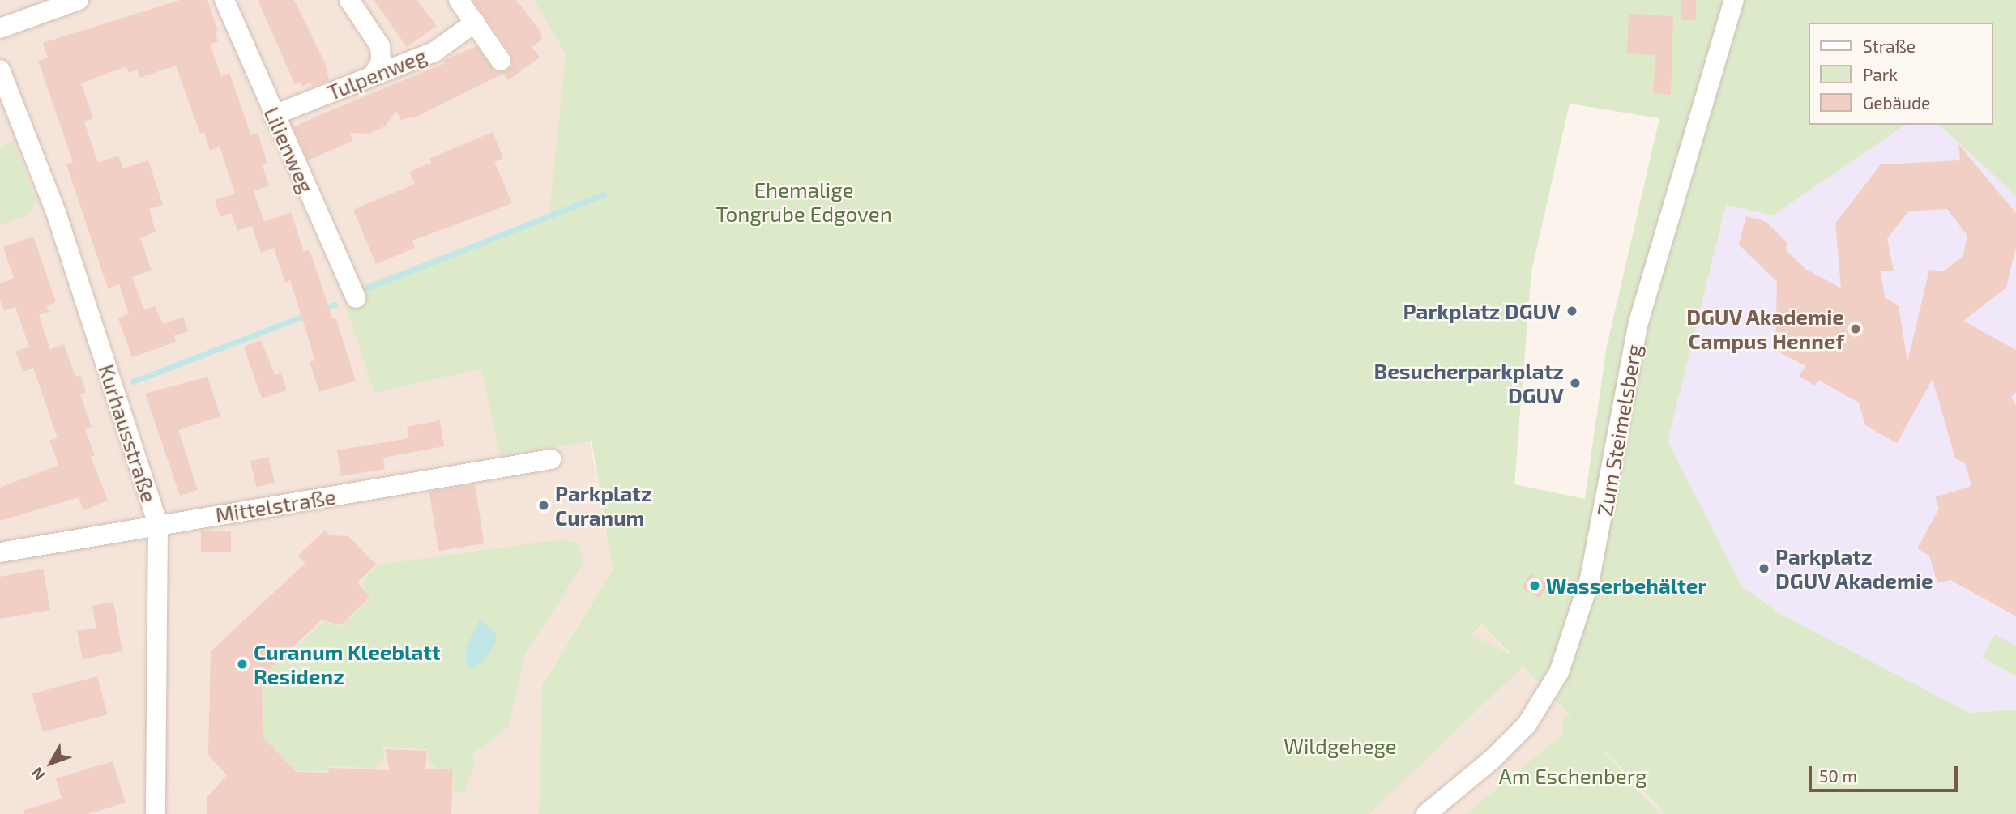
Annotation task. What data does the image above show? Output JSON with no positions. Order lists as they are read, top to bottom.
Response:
{
  "streets": {
    "street": [
      "Tulpenweg",
      "Lilienweg",
      "Zum Steimelsberg",
      "Kurhausstraße",
      "Mittelstraße"
    ]
  },
  "crossings": [
    ["Tulpenweg", "Lilienweg"],
    ["Kurhausstraße", "Mittelstraße"]
  ],
  "parks": ["Ehemalige Tongrube Edgoven", "Wildgehege", "Am Eschenberg"],
  "places": [
    "Parkplatz DGUV",
    "DGUV Akademie Campus Hennef",
    "Besucherparkplatz DGUV",
    "Parkplatz Curanum",
    "Parkplatz DGUV Akademie",
    "Wasserbehälter",
    "Curanum Kleeblatt Residenz"
  ],
  "legend": ["Straße", "Park", "Gebäude"],
  "scale_bar": "50 m",
  "north": "bottom left"
}
